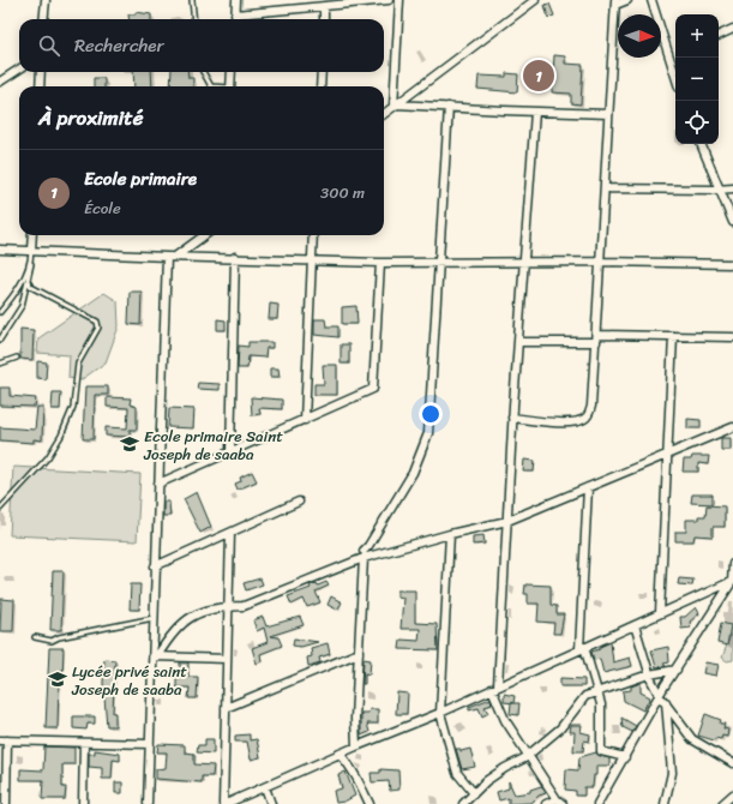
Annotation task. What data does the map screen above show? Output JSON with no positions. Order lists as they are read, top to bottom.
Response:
{
  "places": {
    "school or university": ["Ecole primaire Saint Joseph de saaba", "Lycée privé saint Joseph de saaba"]
  },
  "north": "right",
  "page": {
    "map_buttons": ["+", "−"],
    "search": "Rechercher",
    "pins": "1",
    "heading": "À proximité",
    "list": [
      {
        "mark": "1",
        "name": "Ecole primaire",
        "note": "École",
        "value": "300 m"
      }
    ]
  }
}
